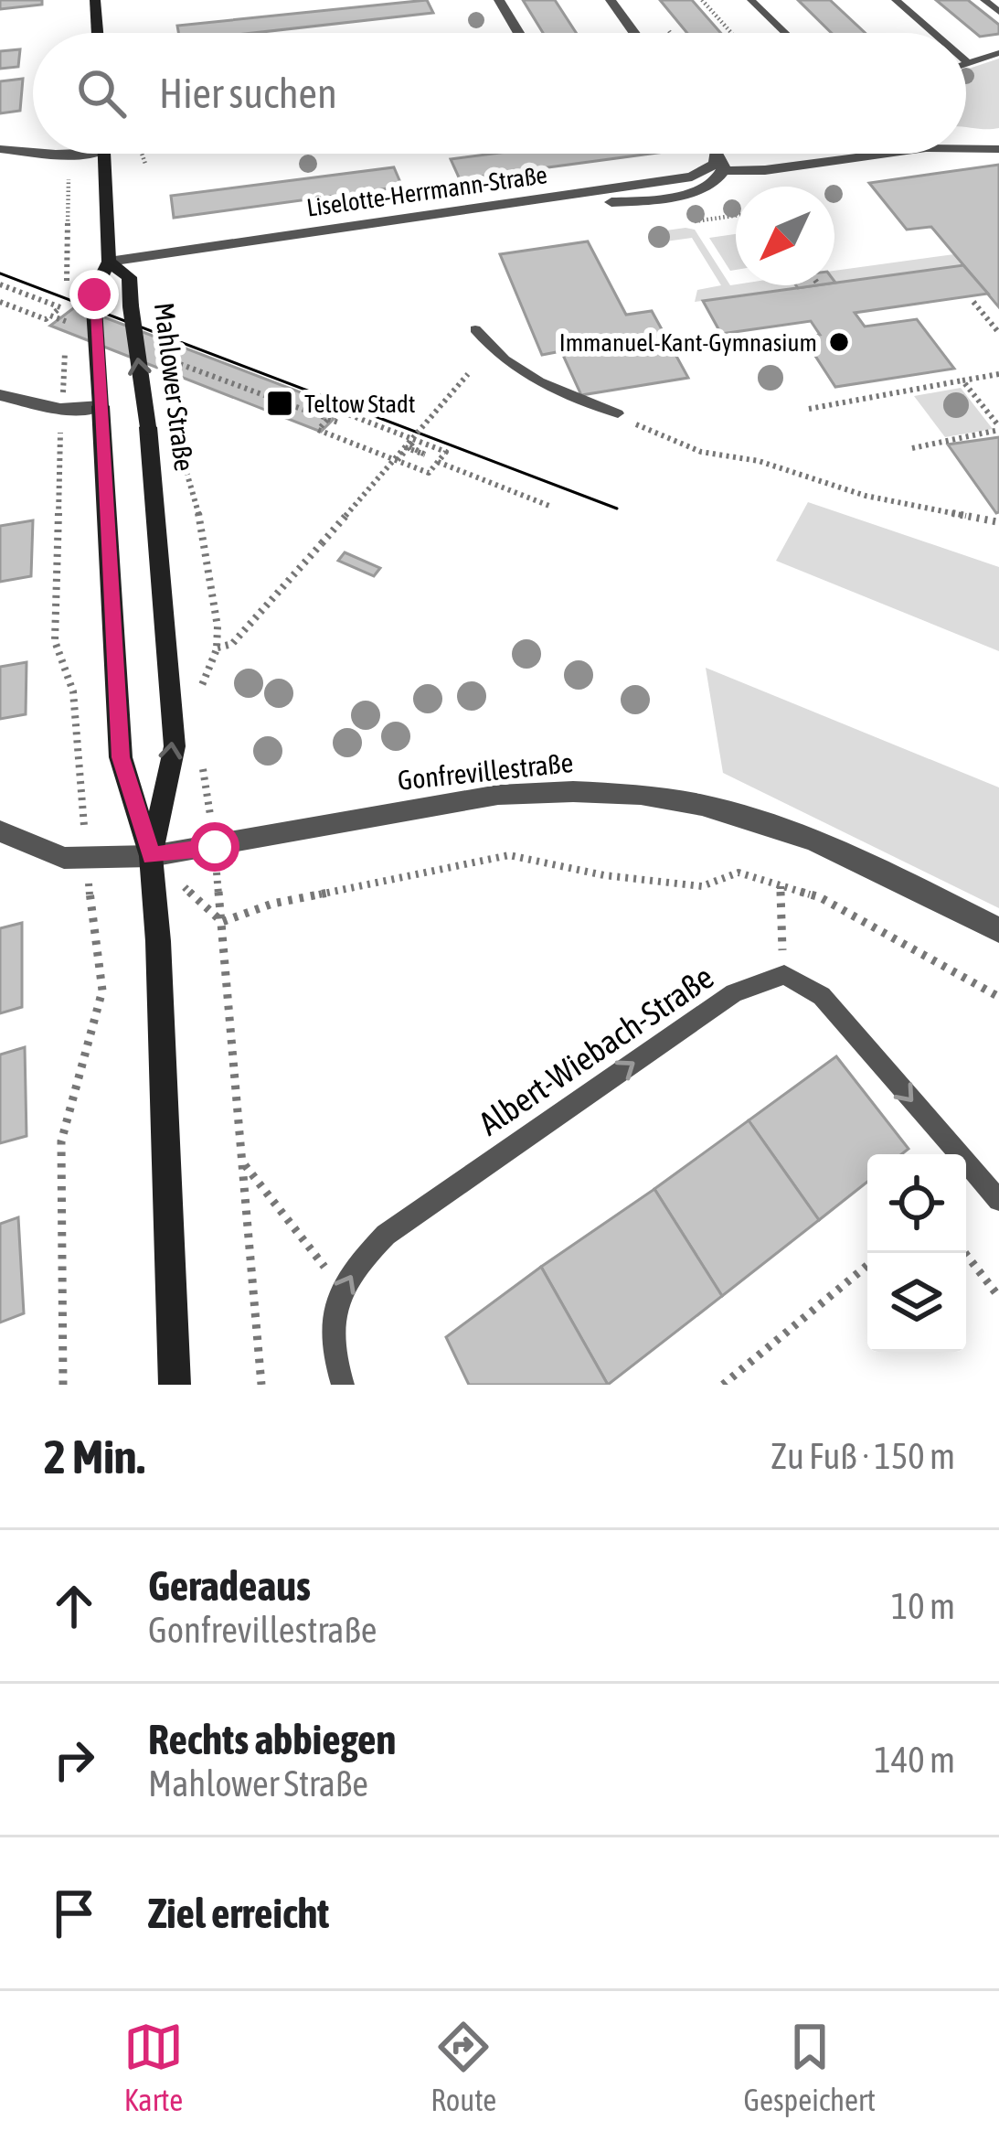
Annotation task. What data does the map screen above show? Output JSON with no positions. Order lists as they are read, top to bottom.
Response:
{
  "streets": {
    "main road": ["Mahlower Straße"],
    "street": ["Liselotte-Herrmann-Straße", "Gonfrevillestraße"],
    "lane": ["Albert-Wiebach-Straße"]
  },
  "crossings": [
    ["Liselotte-Herrmann-Straße", "Mahlower Straße"],
    ["Mahlower Straße", "Gonfrevillestraße"]
  ],
  "one_way": ["Albert-Wiebach-Straße"],
  "places": {
    "other": ["Immanuel-Kant-Gymnasium"],
    "transit": ["Teltow Stadt"]
  },
  "north": "bottom left",
  "page": {
    "search": "Hier suchen",
    "heading": ["2 Min.", "Zu Fuß · 150 m"],
    "list": [
      ["Geradeaus", "Gonfrevillestraße", "10 m"],
      ["Rechts abbiegen", "Mahlower Straße", "140 m"],
      "Ziel erreicht"
    ],
    "nav": ["Karte", "Route", "Gespeichert"]
  }
}
